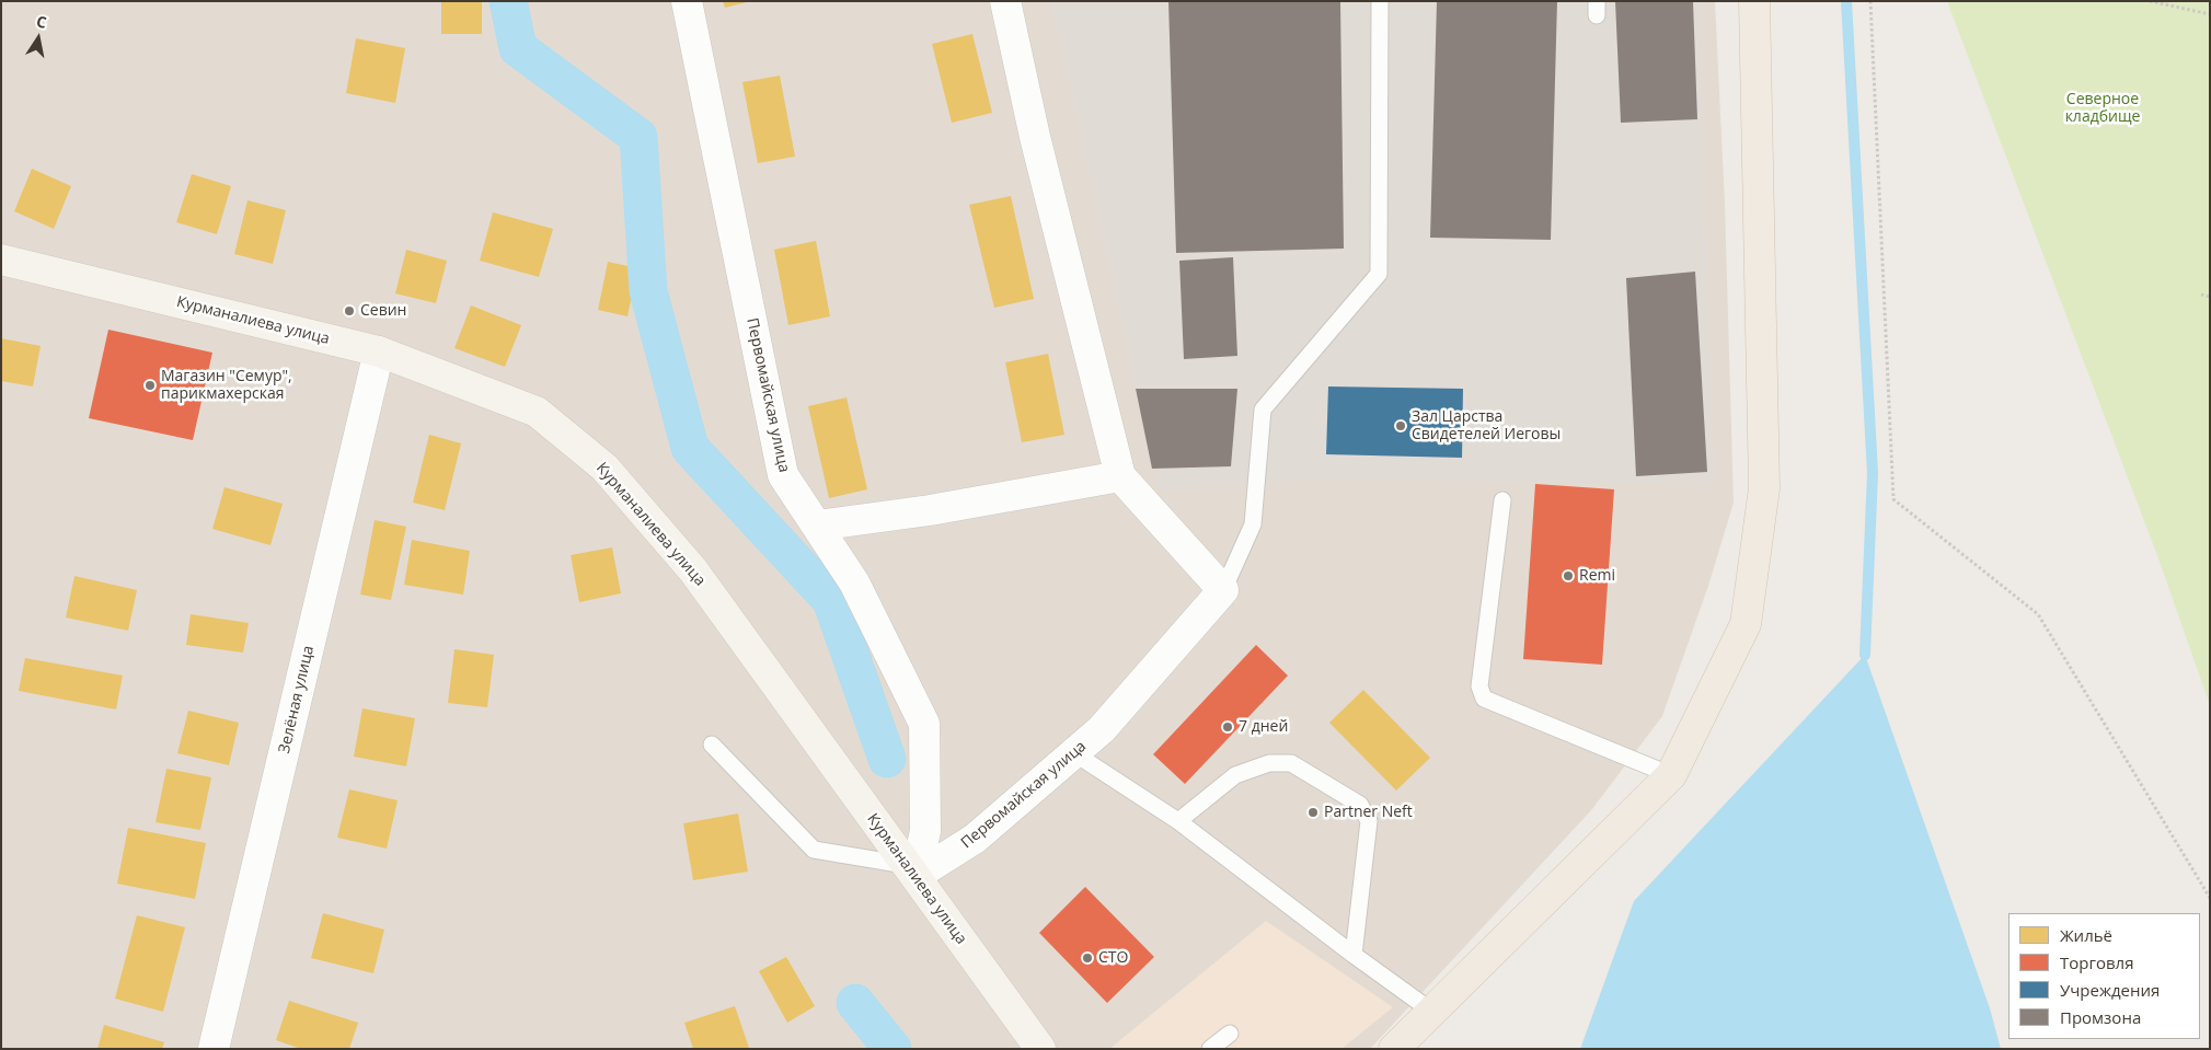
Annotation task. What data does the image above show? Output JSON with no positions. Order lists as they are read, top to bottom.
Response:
{
  "streets": {
    "main road": ["Курманалиева улица"],
    "street": ["Первомайская улица", "Зелёная улица"]
  },
  "crossings": [
    ["Курманалиева улица", "Первомайская улица"],
    ["Курманалиева улица", "Зелёная улица"]
  ],
  "parks": ["Северное кладбище"],
  "places": [
    "Севин",
    "Магазин \"Семур\", парикмахерская",
    "Зал Царства Свидетелей Иеговы",
    "Remi",
    "7 дней",
    "Partner Neft",
    "СТО"
  ],
  "legend": [
    "Жильё",
    "Торговля",
    "Учреждения",
    "Промзона"
  ],
  "north": "top"
}
